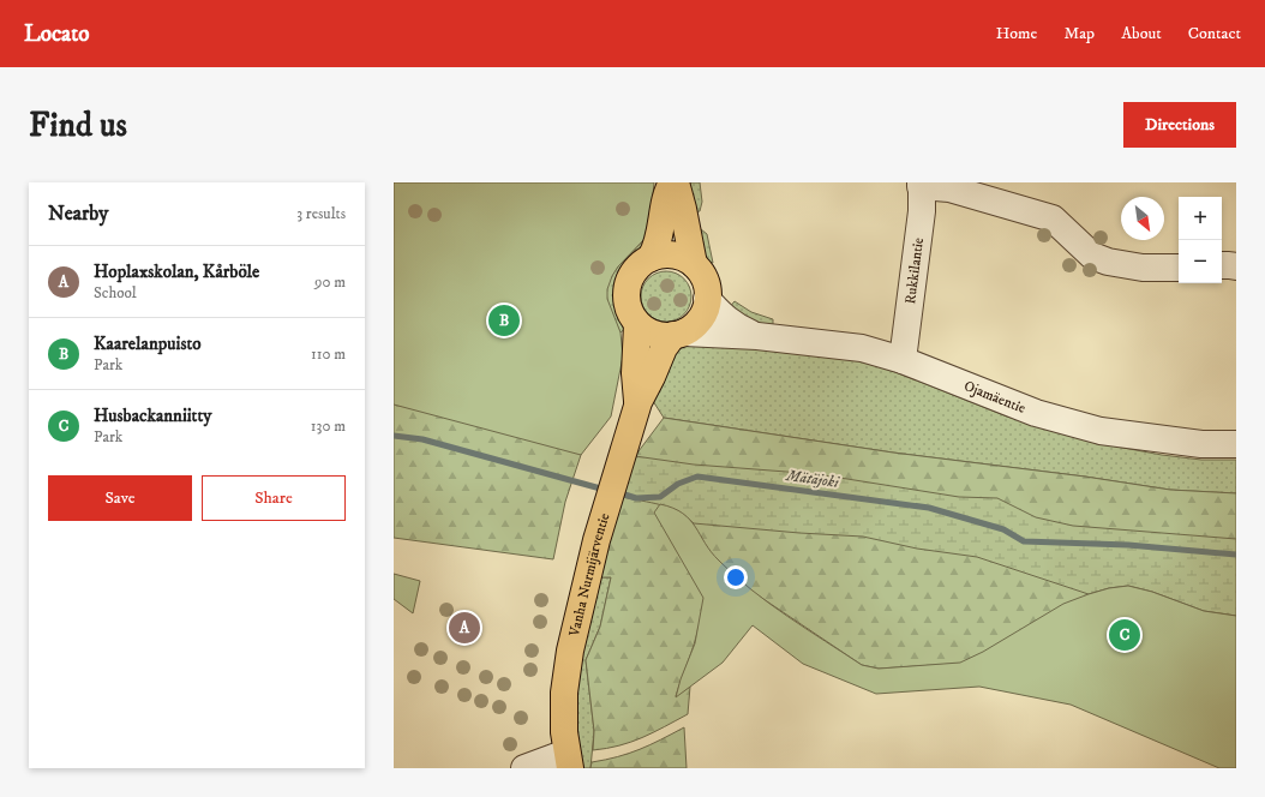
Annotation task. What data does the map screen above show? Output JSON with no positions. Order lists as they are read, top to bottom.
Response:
{
  "streets": {
    "main road": ["Vanha Nurmijärventie"],
    "street": ["Rukkilantie", "Ojamäentie"]
  },
  "crossings": [
    ["Rukkilantie", "Ojamäentie"],
    ["Ojamäentie", "Vanha Nurmijärventie"]
  ],
  "water": ["Mätäjoki"],
  "north": "bottom right",
  "page": {
    "header": "Locato",
    "nav": [
      "Home",
      "Map",
      "About",
      "Contact"
    ],
    "buttons": [
      "Directions",
      ["Save", "Share"]
    ],
    "title": "Find us",
    "heading": ["Nearby", "3 results"],
    "map_buttons": ["+", "−"],
    "list": [
      {
        "mark": "A",
        "name": "Hoplaxskolan, Kårböle",
        "note": "School",
        "value": "90 m"
      },
      {
        "mark": "B",
        "name": "Kaarelanpuisto",
        "note": "Park",
        "value": "110 m"
      },
      {
        "mark": "C",
        "name": "Husbackanniitty",
        "note": "Park",
        "value": "130 m"
      }
    ],
    "pins": ["B", "A", "C"]
  }
}
